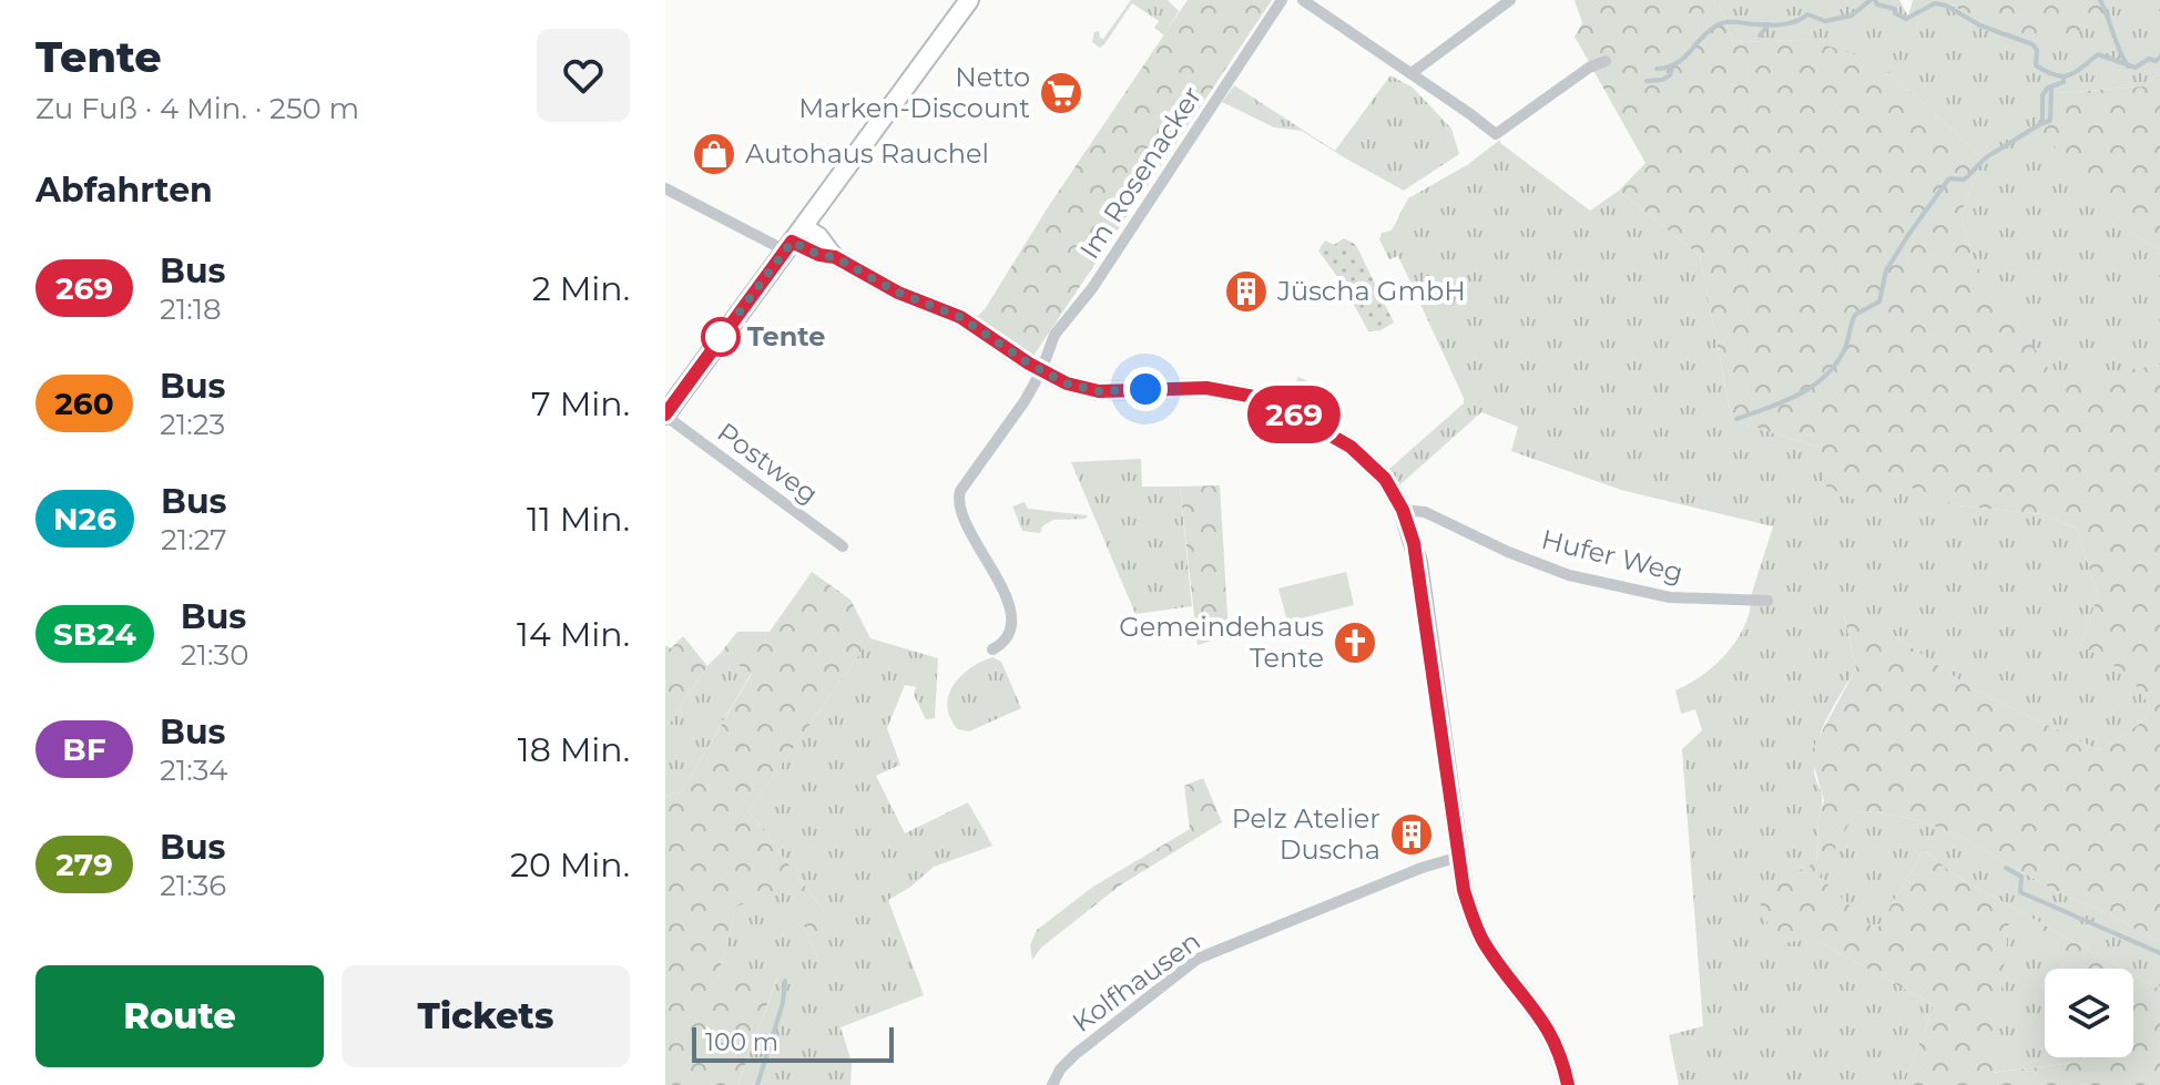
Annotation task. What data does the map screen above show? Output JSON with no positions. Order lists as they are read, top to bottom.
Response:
{
  "streets": {
    "street": [
      "Im Rosenacker",
      "Postweg",
      "Hufer Weg",
      "Kolfhausen"
    ]
  },
  "places": {
    "supermarket": ["Netto Marken-Discount"],
    "shop": ["Autohaus Rauchel"],
    "building": ["Jüscha GmbH", "Pelz Atelier Duscha"],
    "other": ["Tente"],
    "church": ["Gemeindehaus Tente"]
  },
  "lines": ["bus line 269"],
  "scale_bar": "100 m",
  "page": {
    "heading": [
      ["Tente", "Zu Fuß · 4 Min. · 250 m"],
      "Abfahrten"
    ],
    "on_map": "269",
    "list": [
      {
        "mark": "269",
        "name": "Bus",
        "note": "21:18",
        "value": "2 Min."
      },
      {
        "mark": "260",
        "name": "Bus",
        "note": "21:23",
        "value": "7 Min."
      },
      {
        "mark": "N26",
        "name": "Bus",
        "note": "21:27",
        "value": "11 Min."
      },
      {
        "mark": "SB24",
        "name": "Bus",
        "note": "21:30",
        "value": "14 Min."
      },
      {
        "mark": "BF",
        "name": "Bus",
        "note": "21:34",
        "value": "18 Min."
      },
      {
        "mark": "279",
        "name": "Bus",
        "note": "21:36",
        "value": "20 Min."
      }
    ],
    "buttons": ["Route", "Tickets"],
    "scale": "100 m"
  }
}
